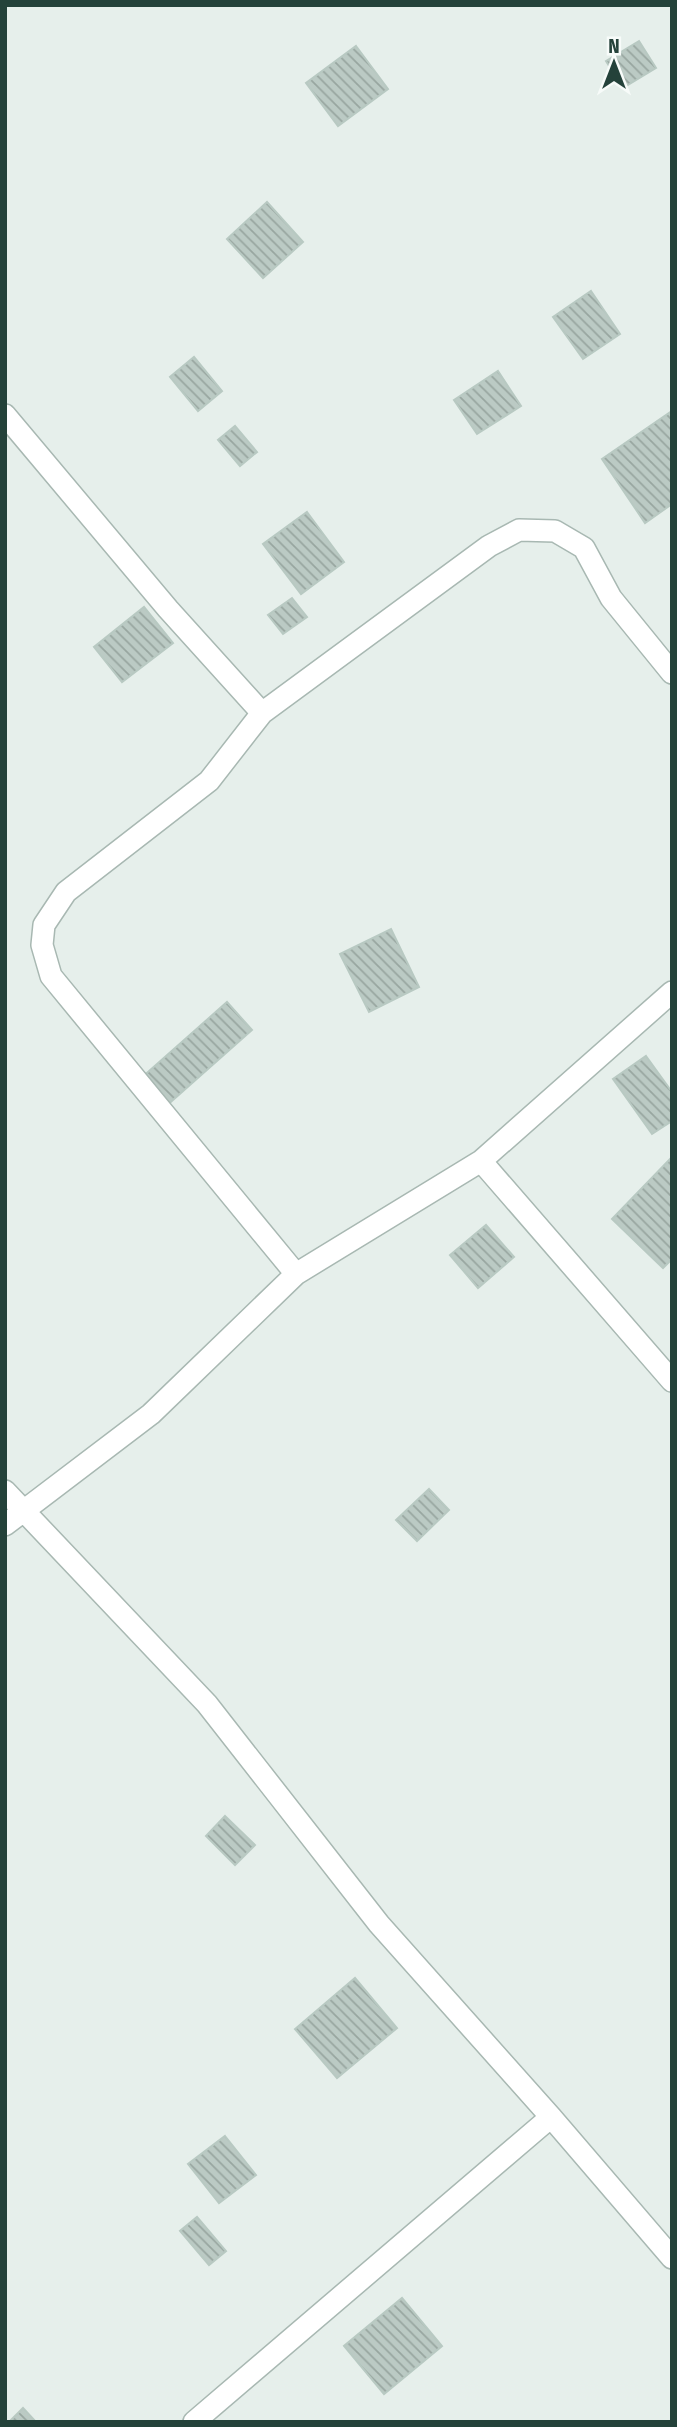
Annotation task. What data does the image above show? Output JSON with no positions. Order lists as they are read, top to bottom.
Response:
{
  "north": "top"
}
